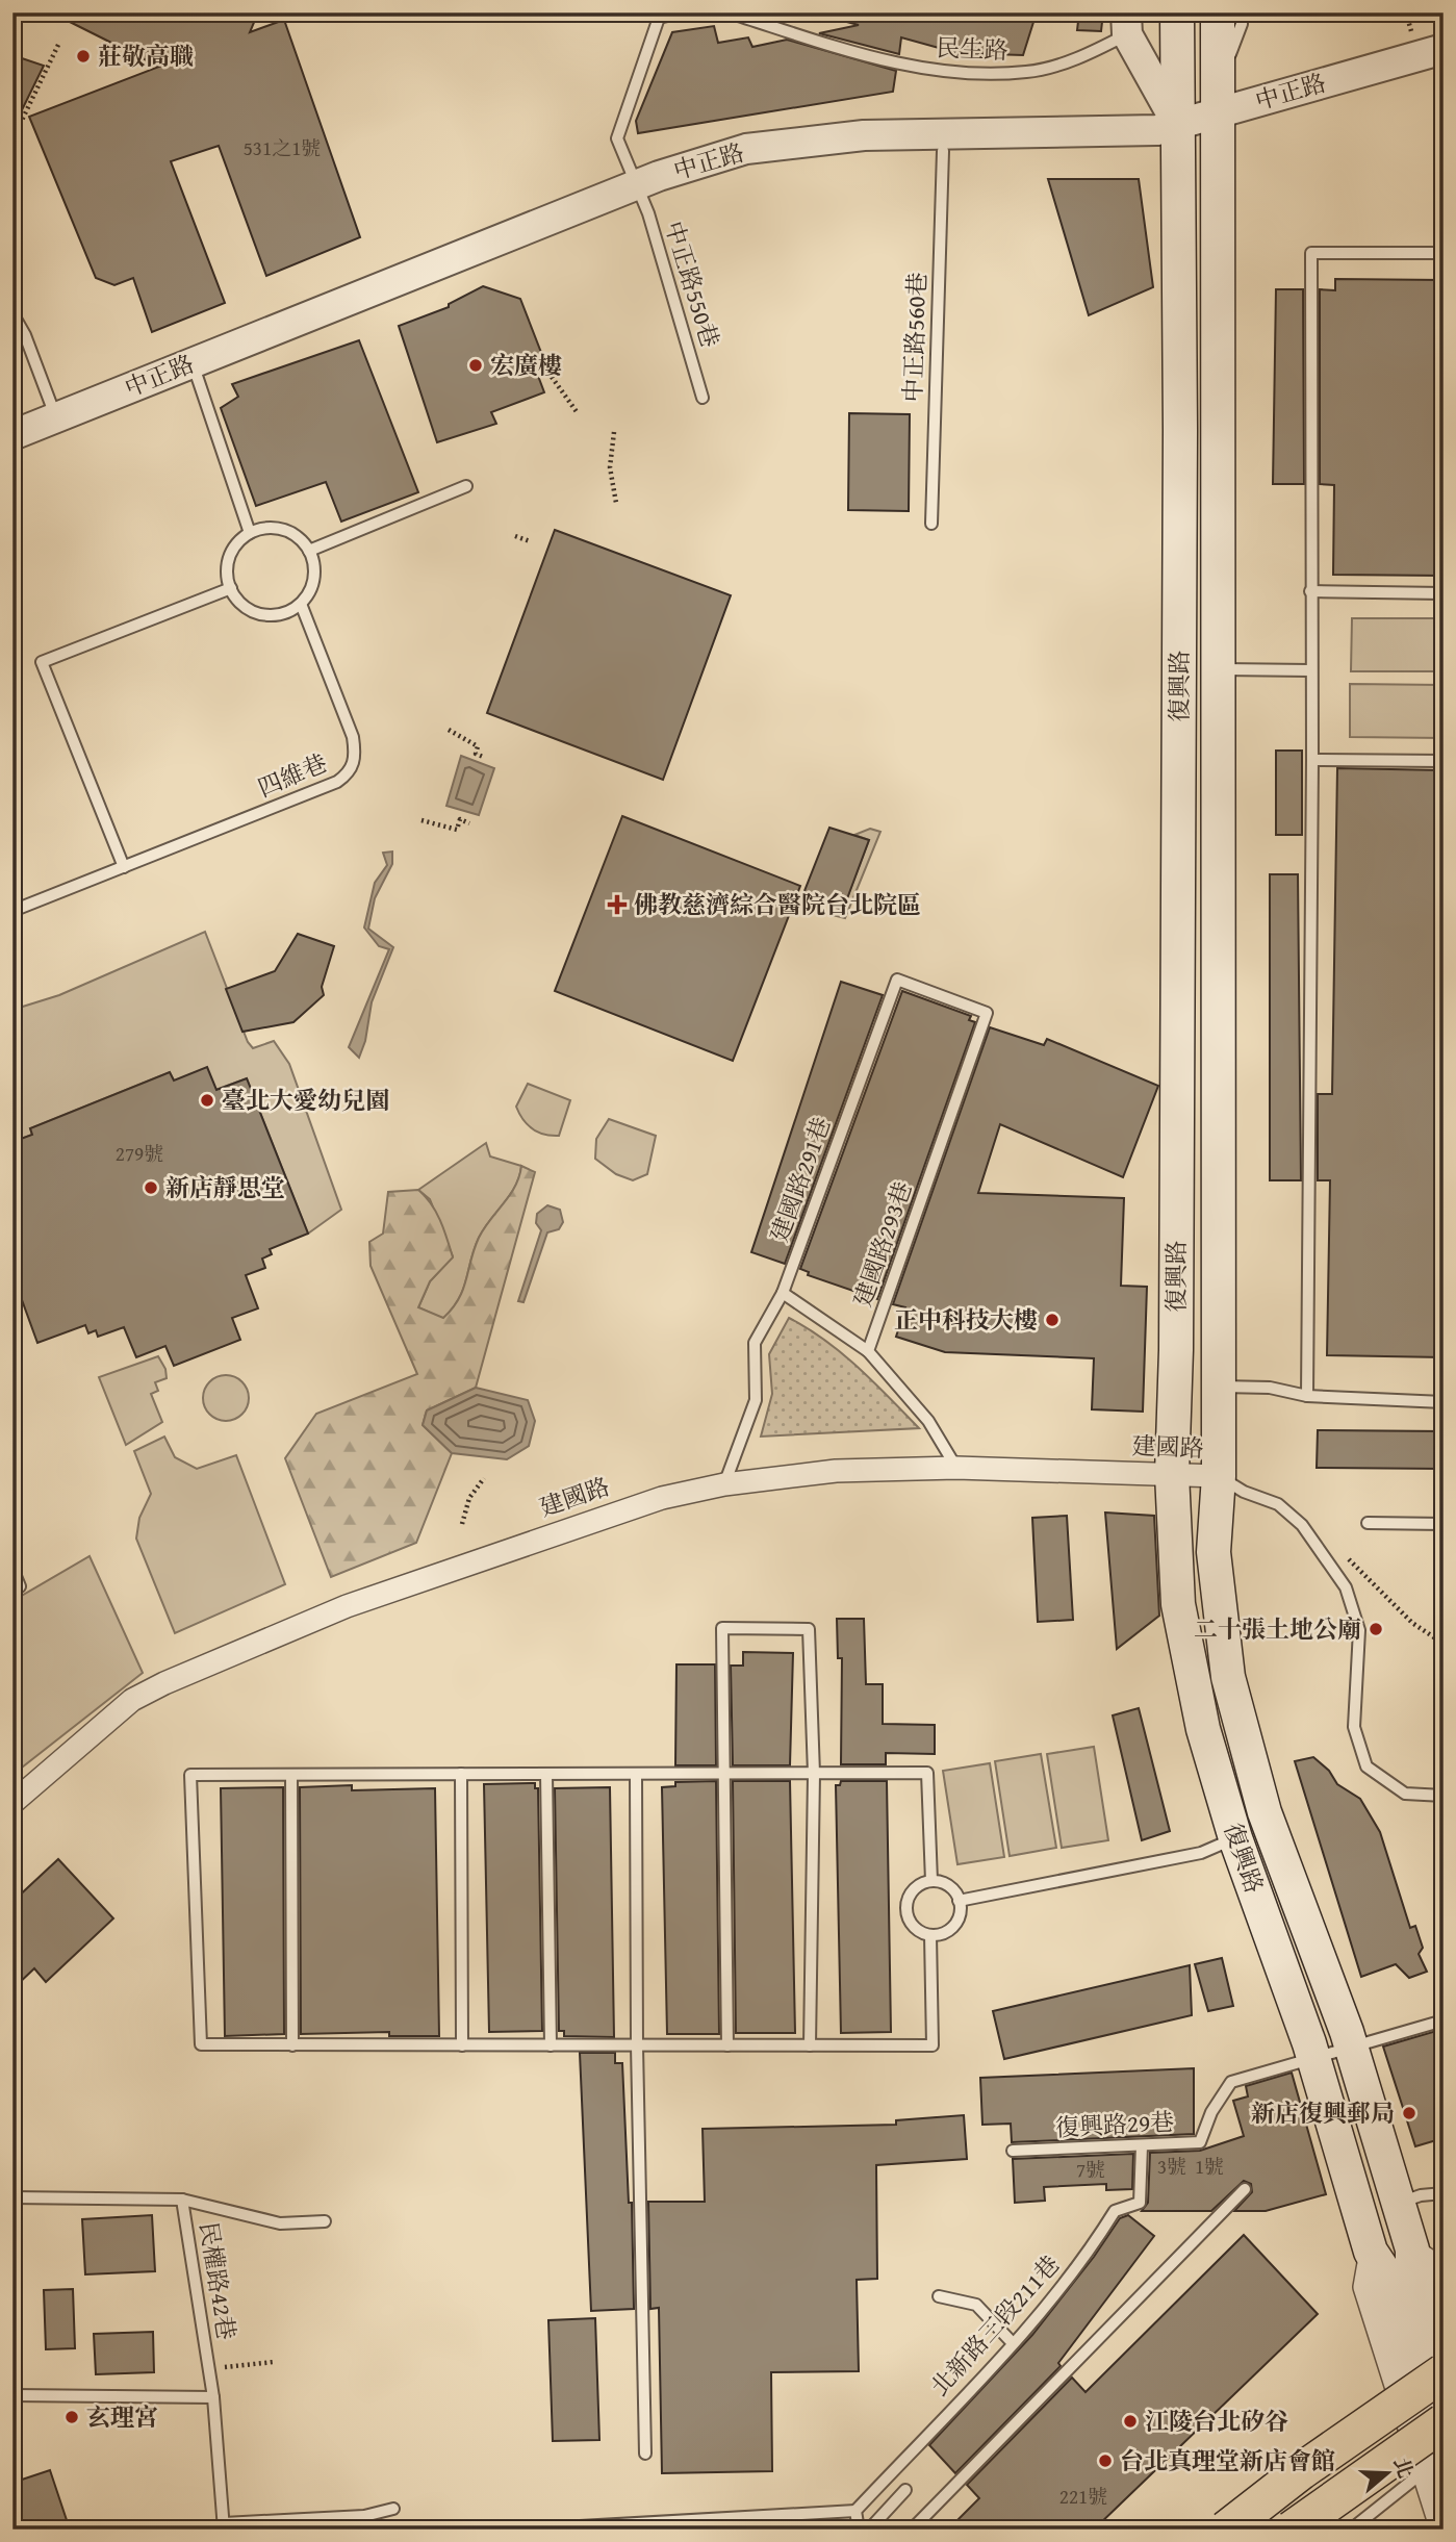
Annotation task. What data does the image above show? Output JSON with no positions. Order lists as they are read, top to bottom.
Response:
{
  "streets": {
    "main road": ["復興路"],
    "street": ["中正路", "建國路"],
    "lane": [
      "民生路",
      "中正路550巷",
      "中正路560巷",
      "四維巷",
      "建國路291巷",
      "建國路293巷",
      "復興路29巷",
      "民權路42巷",
      "北新路三段211巷"
    ]
  },
  "crossings": [
    ["中正路", "中正路550巷"],
    ["中正路", "復興路"],
    ["復興路", "建國路"],
    ["復興路", "復興路29巷"],
    ["建國路291巷", "建國路293巷"],
    ["建國路291巷", "建國路"],
    ["復興路29巷", "北新路三段211巷"]
  ],
  "places": {
    "other": [
      "莊敬高職",
      "宏廣樓",
      "臺北大愛幼兒園",
      "新店靜思堂",
      "正中科技大樓",
      "二十張土地公廟",
      "新店復興郵局",
      "玄理宮",
      "江陵台北矽谷",
      "台北真理堂新店會館"
    ],
    "health": ["佛教慈濟綜合醫院台北院區"]
  },
  "house_numbers": [
    "531之1號",
    "279號",
    "3號",
    "1號",
    "7號",
    "221號"
  ],
  "north": "right"
}
